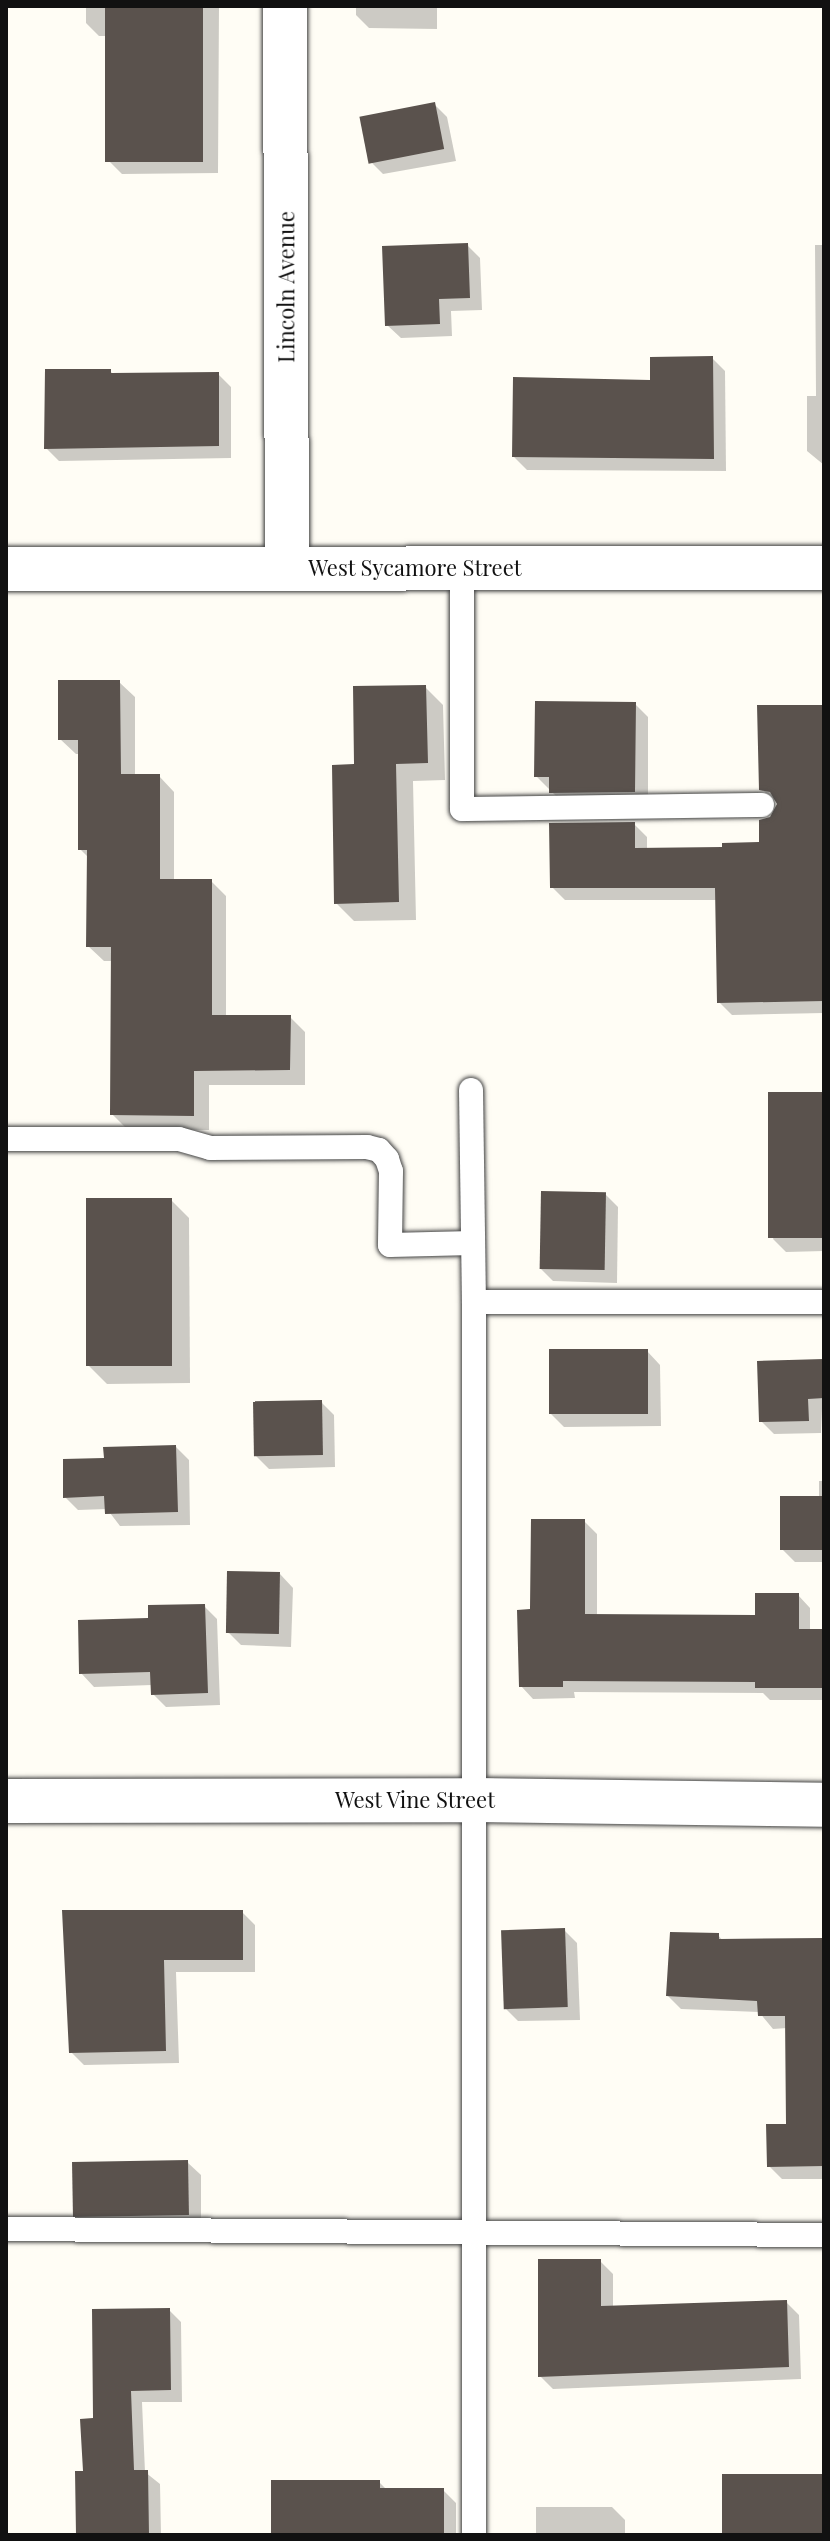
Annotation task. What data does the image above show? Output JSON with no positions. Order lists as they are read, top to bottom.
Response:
{
  "streets": {
    "street": ["Lincoln Avenue", "West Sycamore Street", "West Vine Street"]
  },
  "crossings": [
    ["Lincoln Avenue", "West Sycamore Street"]
  ]
}
